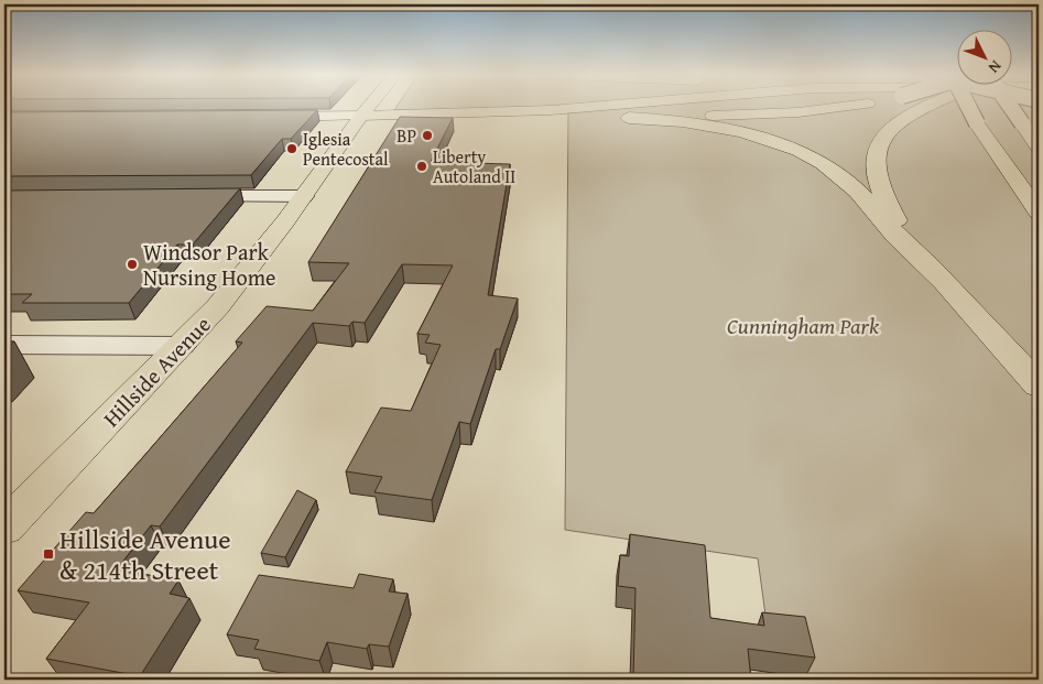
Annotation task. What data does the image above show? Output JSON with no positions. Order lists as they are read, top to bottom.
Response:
{
  "streets": {
    "main road": ["Hillside Avenue"]
  },
  "parks": ["Cunningham Park"],
  "places": {
    "other": [
      "BP",
      "Iglesia Pentecostal",
      "Liberty Autoland II",
      "Windsor Park Nursing Home"
    ],
    "transit": ["Hillside Avenue & 214th Street"]
  },
  "north": "bottom right"
}
